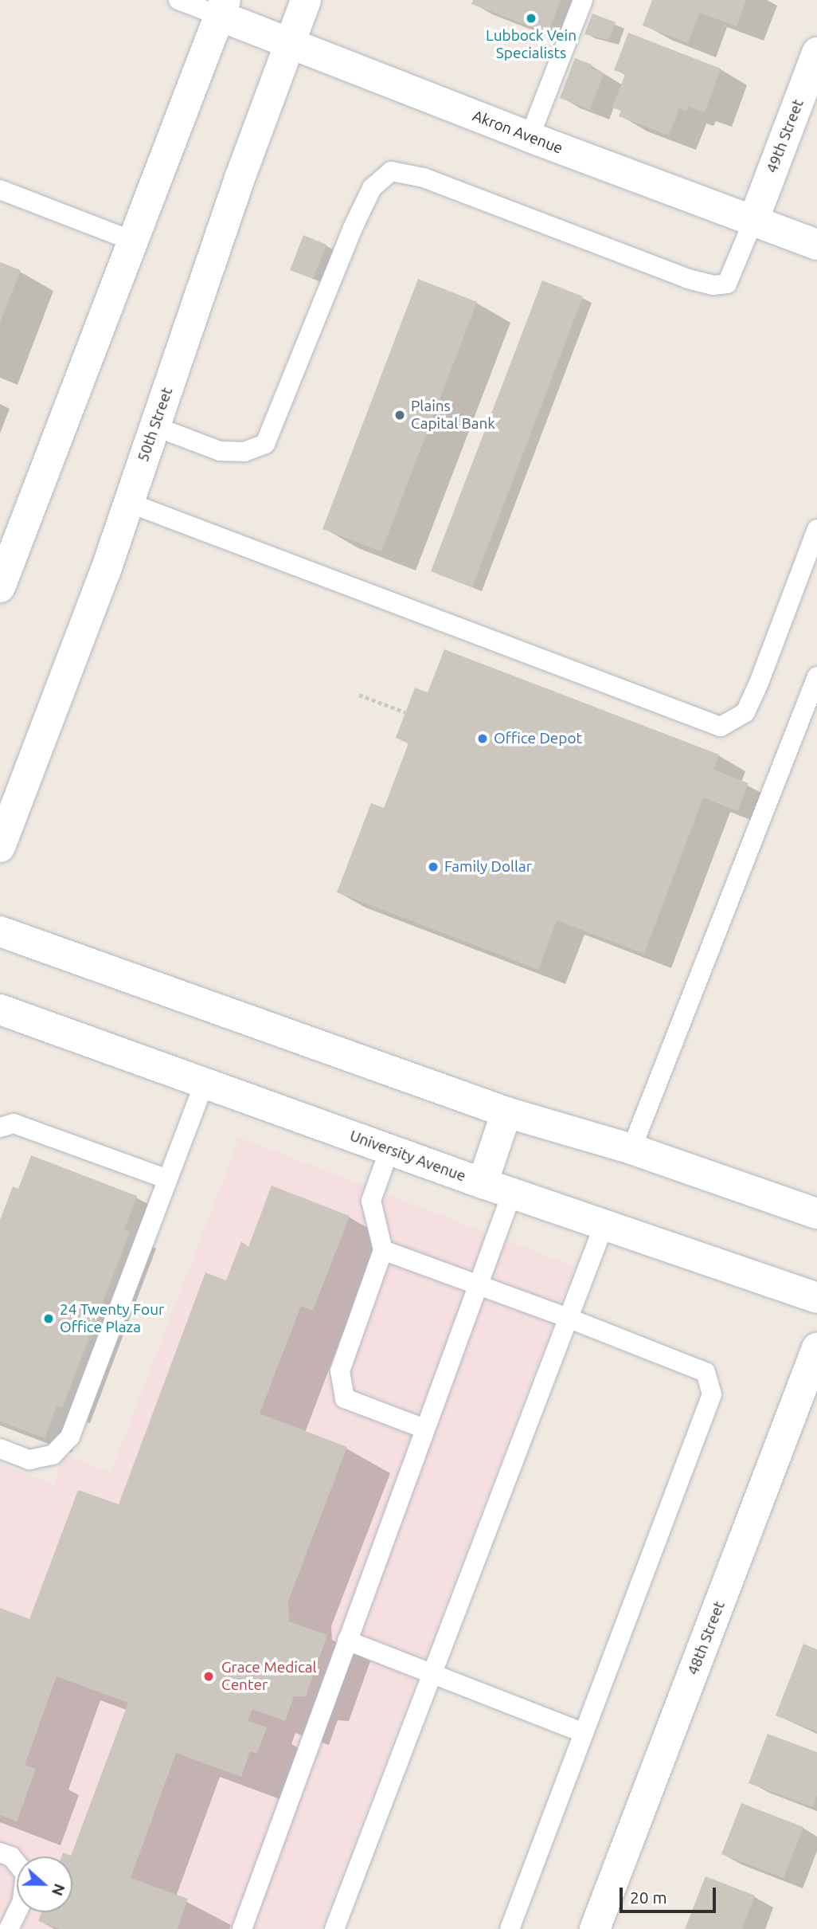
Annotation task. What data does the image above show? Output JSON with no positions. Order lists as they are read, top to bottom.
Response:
{
  "streets": {
    "main road": [
      "Akron Avenue",
      "49th Street",
      "50th Street",
      "University Avenue",
      "48th Street"
    ]
  },
  "crossings": [
    ["Akron Avenue", "49th Street"],
    ["Akron Avenue", "50th Street"]
  ],
  "places": [
    "Lubbock Vein Specialists",
    "Plains Capital Bank",
    "Office Depot",
    "Family Dollar",
    "24 Twenty Four Office Plaza",
    "Grace Medical Center"
  ],
  "scale_bar": "20 m",
  "north": "right"
}
